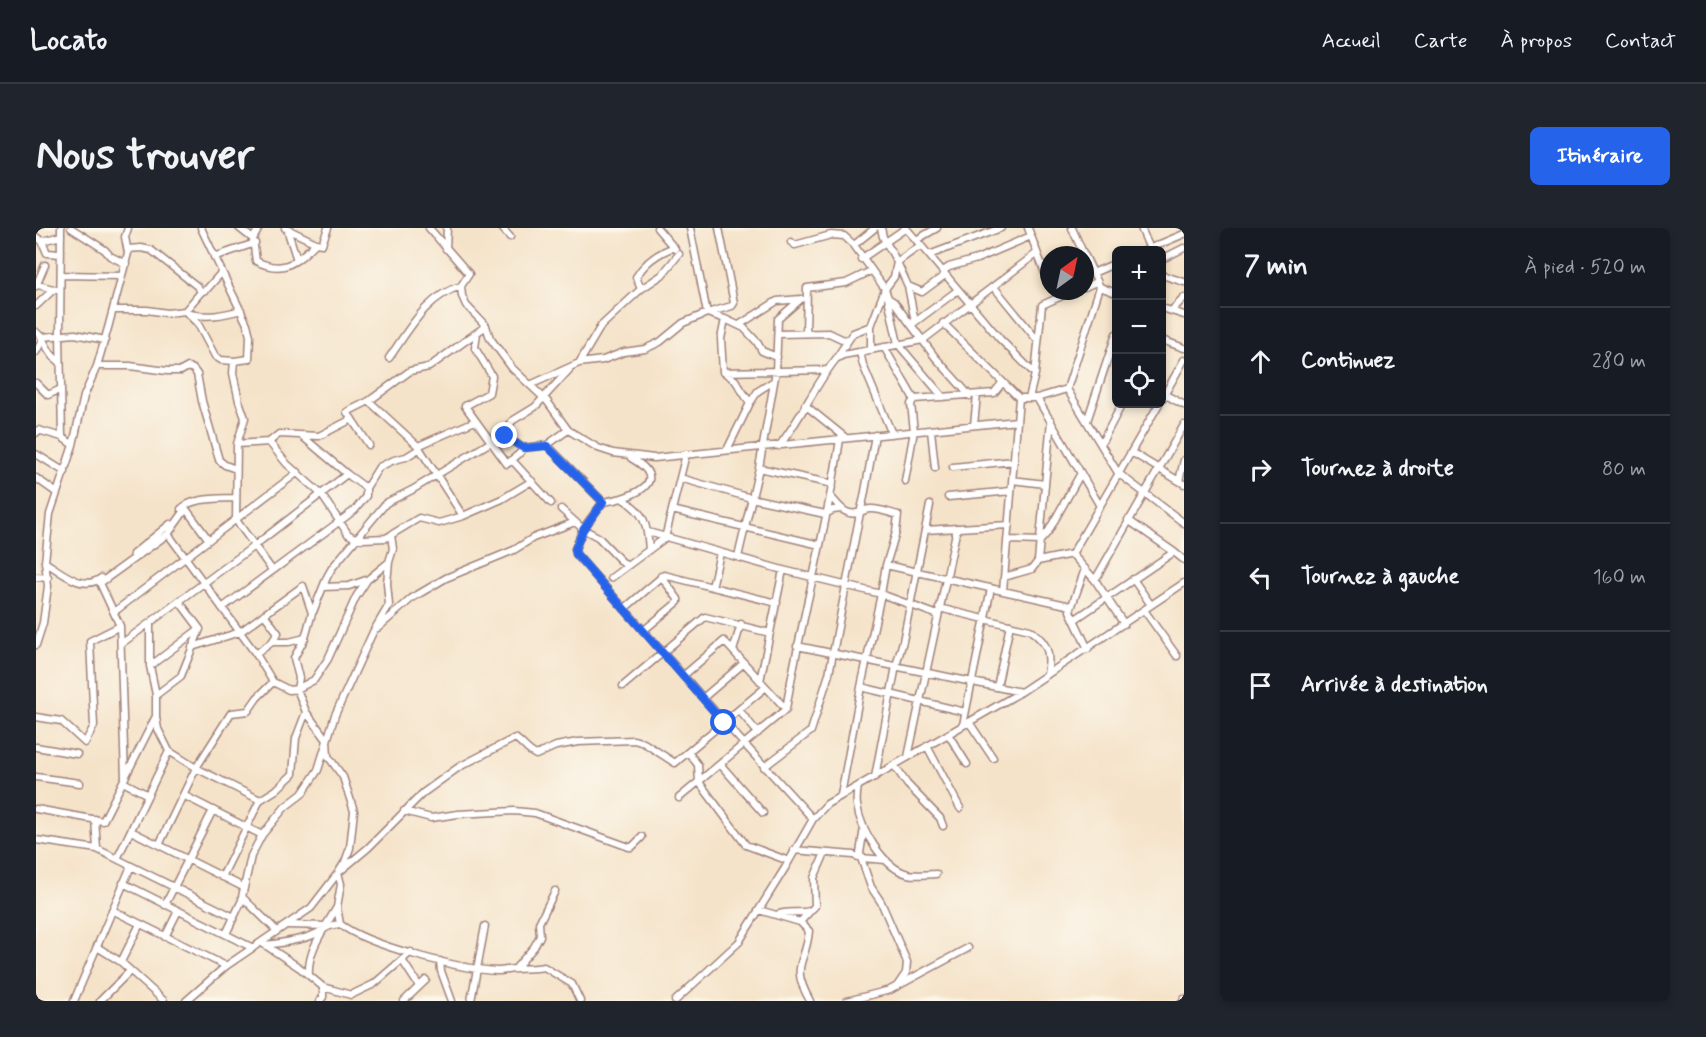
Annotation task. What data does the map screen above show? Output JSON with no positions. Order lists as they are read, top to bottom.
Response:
{
  "north": "top right",
  "page": {
    "header": "Locato",
    "nav": [
      "Accueil",
      "Carte",
      "À propos",
      "Contact"
    ],
    "buttons": "Itinéraire",
    "title": "Nous trouver",
    "heading": ["7 min", "À pied · 520 m"],
    "map_buttons": ["+", "−"],
    "list": [
      ["Continuez", "280 m"],
      ["Tournez à droite", "80 m"],
      ["Tournez à gauche", "160 m"],
      "Arrivée à destination"
    ]
  }
}
